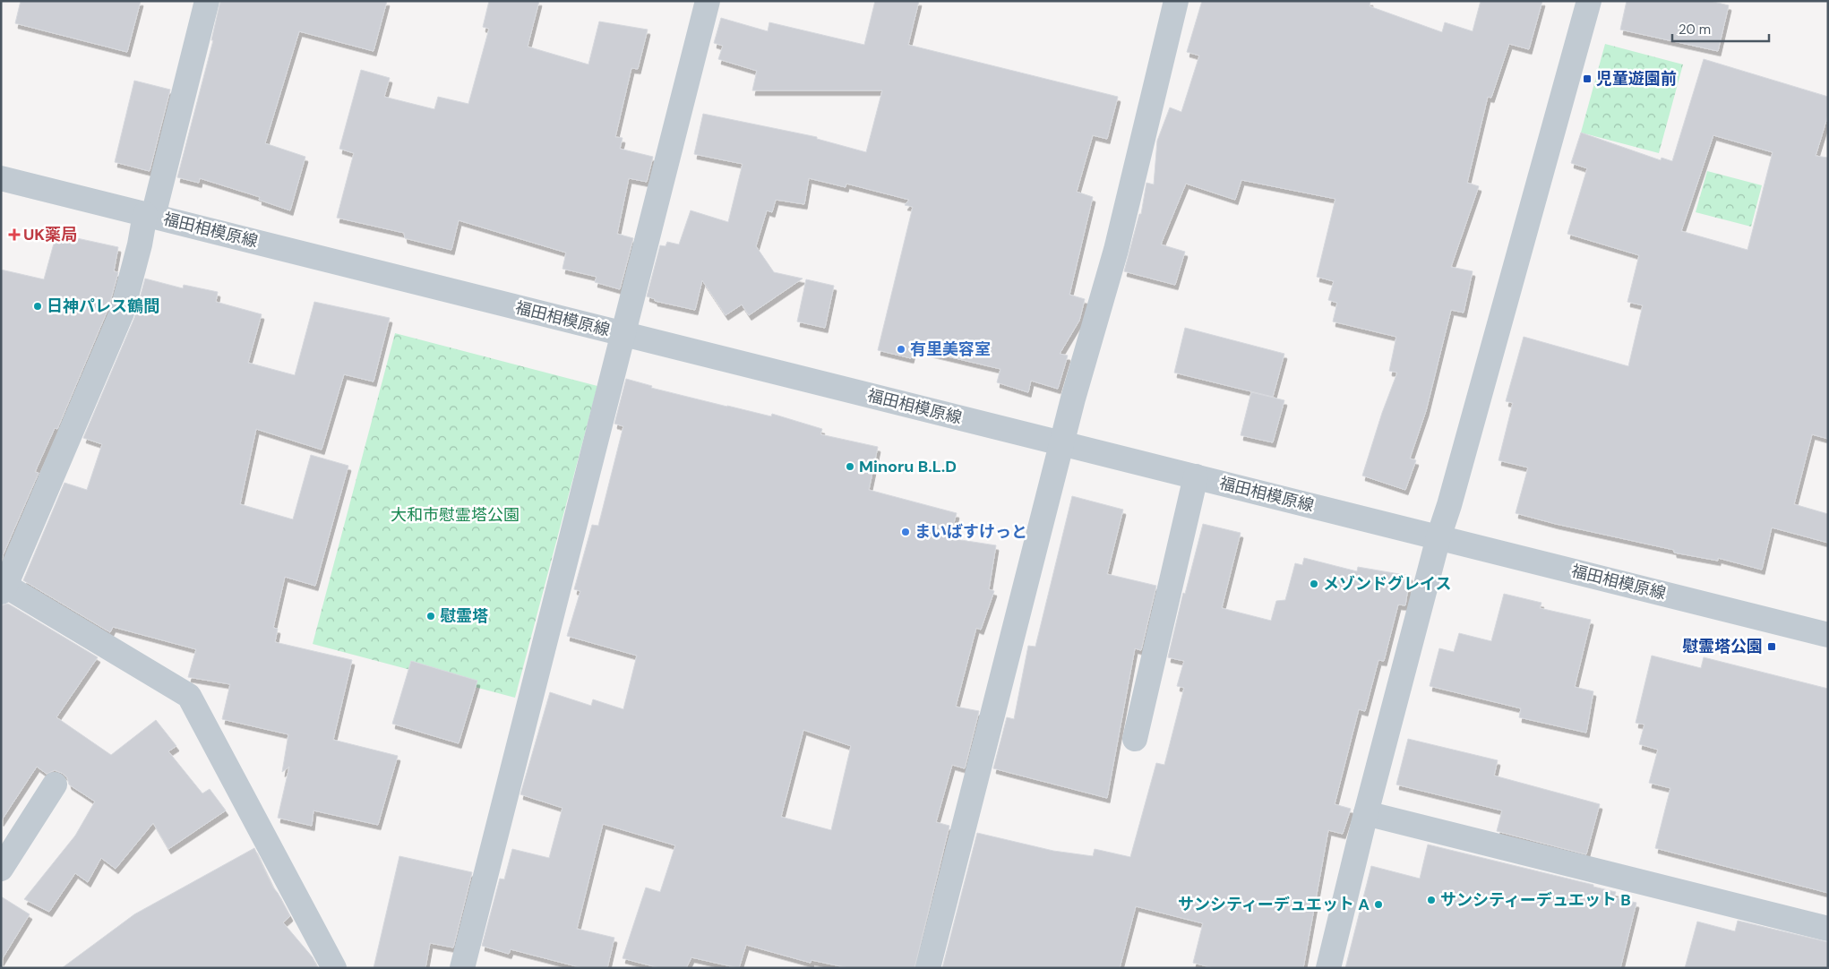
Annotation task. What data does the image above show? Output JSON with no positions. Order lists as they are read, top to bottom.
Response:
{
  "streets": {
    "street": ["福田相模原線"]
  },
  "parks": ["大和市慰霊塔公園"],
  "places": {
    "transit": ["児童遊園前", "慰霊塔公園"],
    "health": ["UK薬局"],
    "other": [
      "日神パレス鶴間",
      "有里美容室",
      "Minoru B.L.D",
      "まいばすけっと",
      "メゾンドグレイス",
      "慰霊塔",
      "サンシティーデュエット B",
      "サンシティーデュエット A"
    ]
  },
  "scale_bar": "20 m"
}
